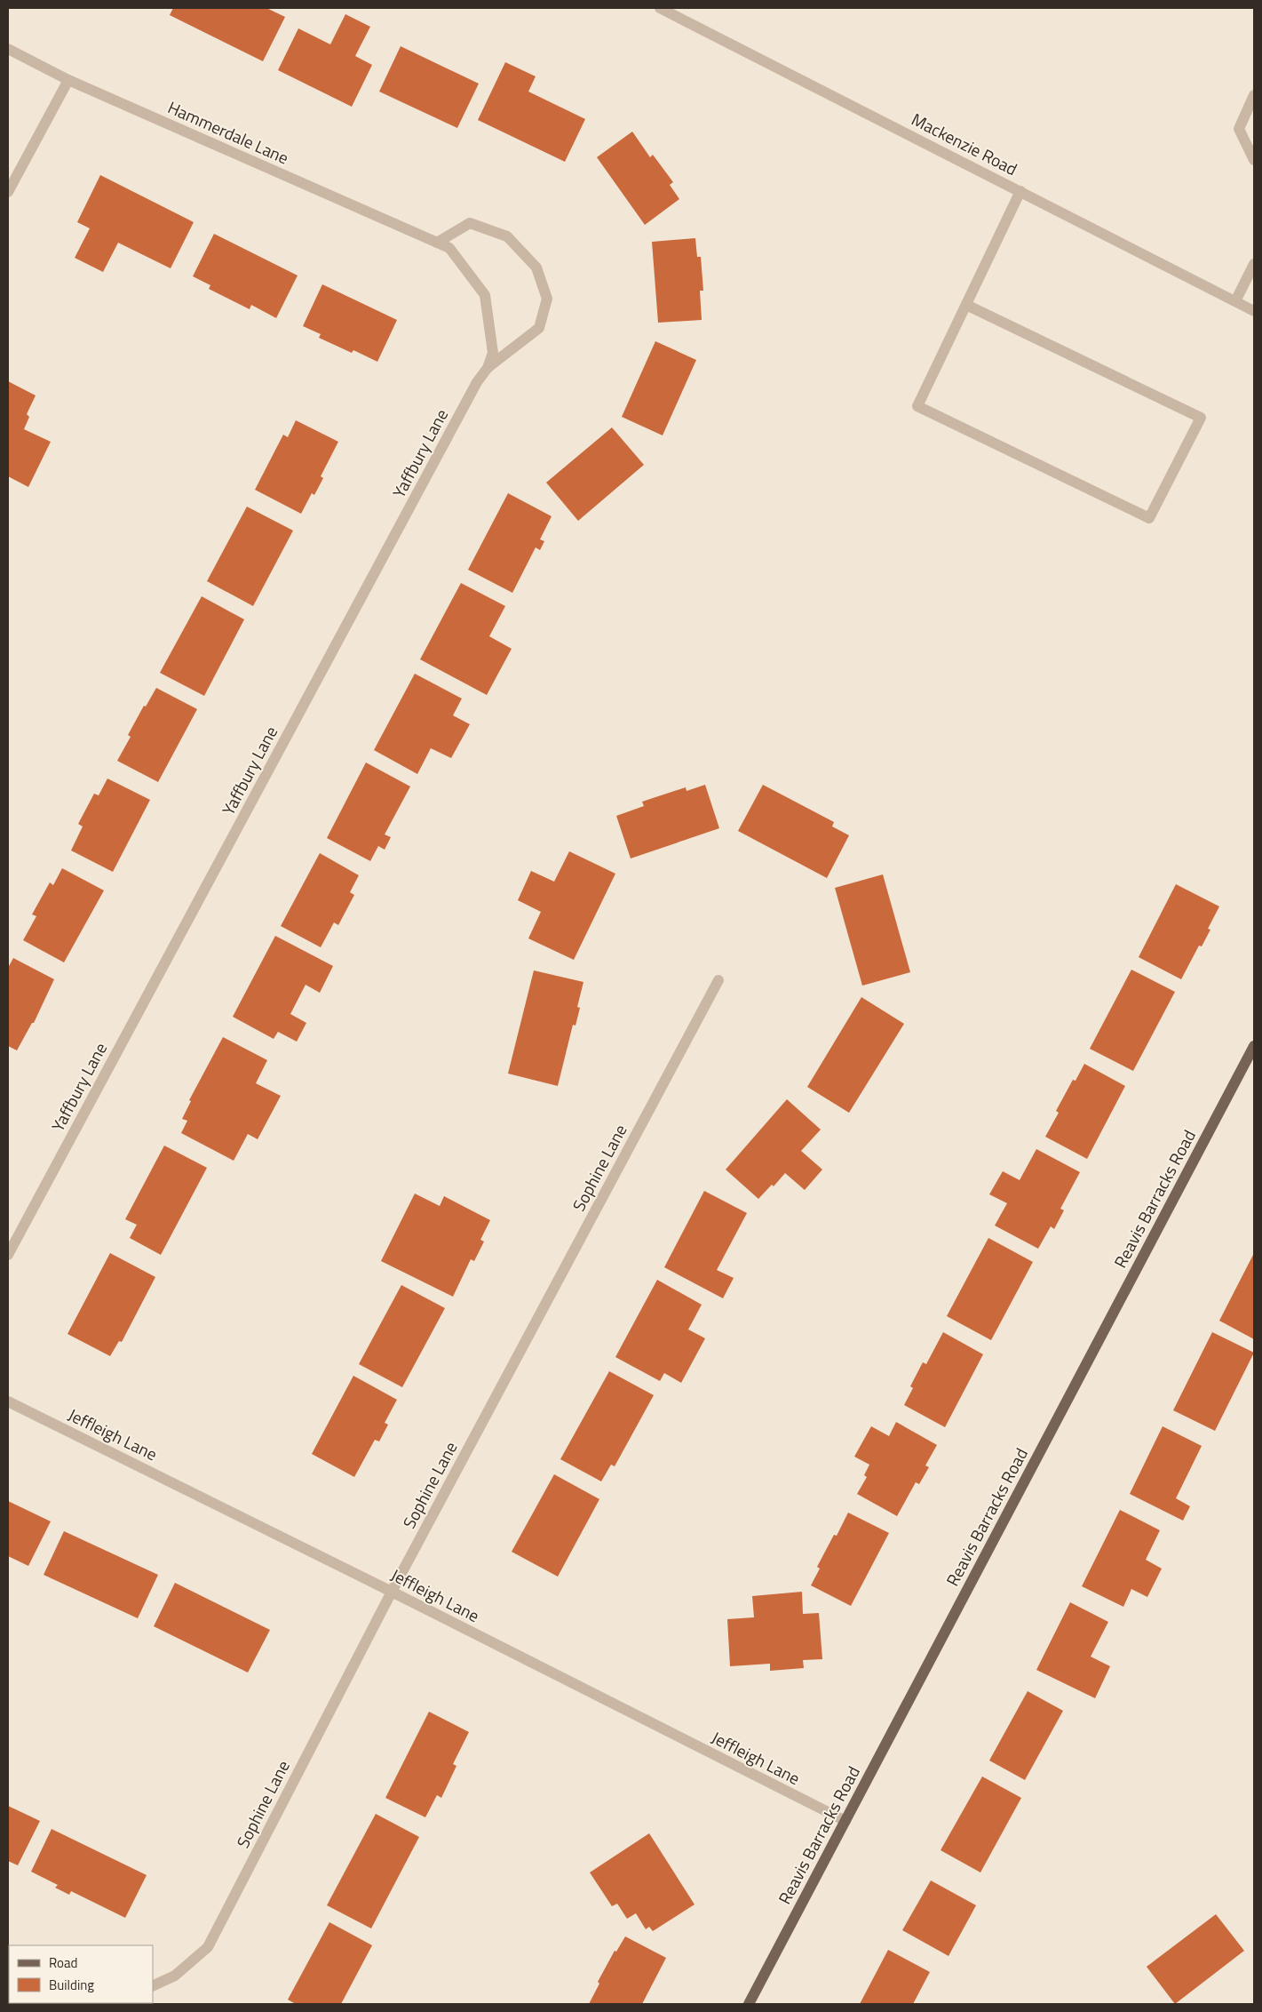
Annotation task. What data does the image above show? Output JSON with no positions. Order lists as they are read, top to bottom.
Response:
{
  "streets": {
    "main road": ["Reavis Barracks Road"],
    "street": [
      "Hammerdale Lane",
      "Mackenzie Road",
      "Yaffbury Lane",
      "Sophine Lane",
      "Jeffleigh Lane"
    ]
  },
  "crossings": [
    ["Hammerdale Lane", "Yaffbury Lane"],
    ["Sophine Lane", "Jeffleigh Lane"],
    ["Reavis Barracks Road", "Jeffleigh Lane"]
  ],
  "legend": ["Road", "Building"]
}
